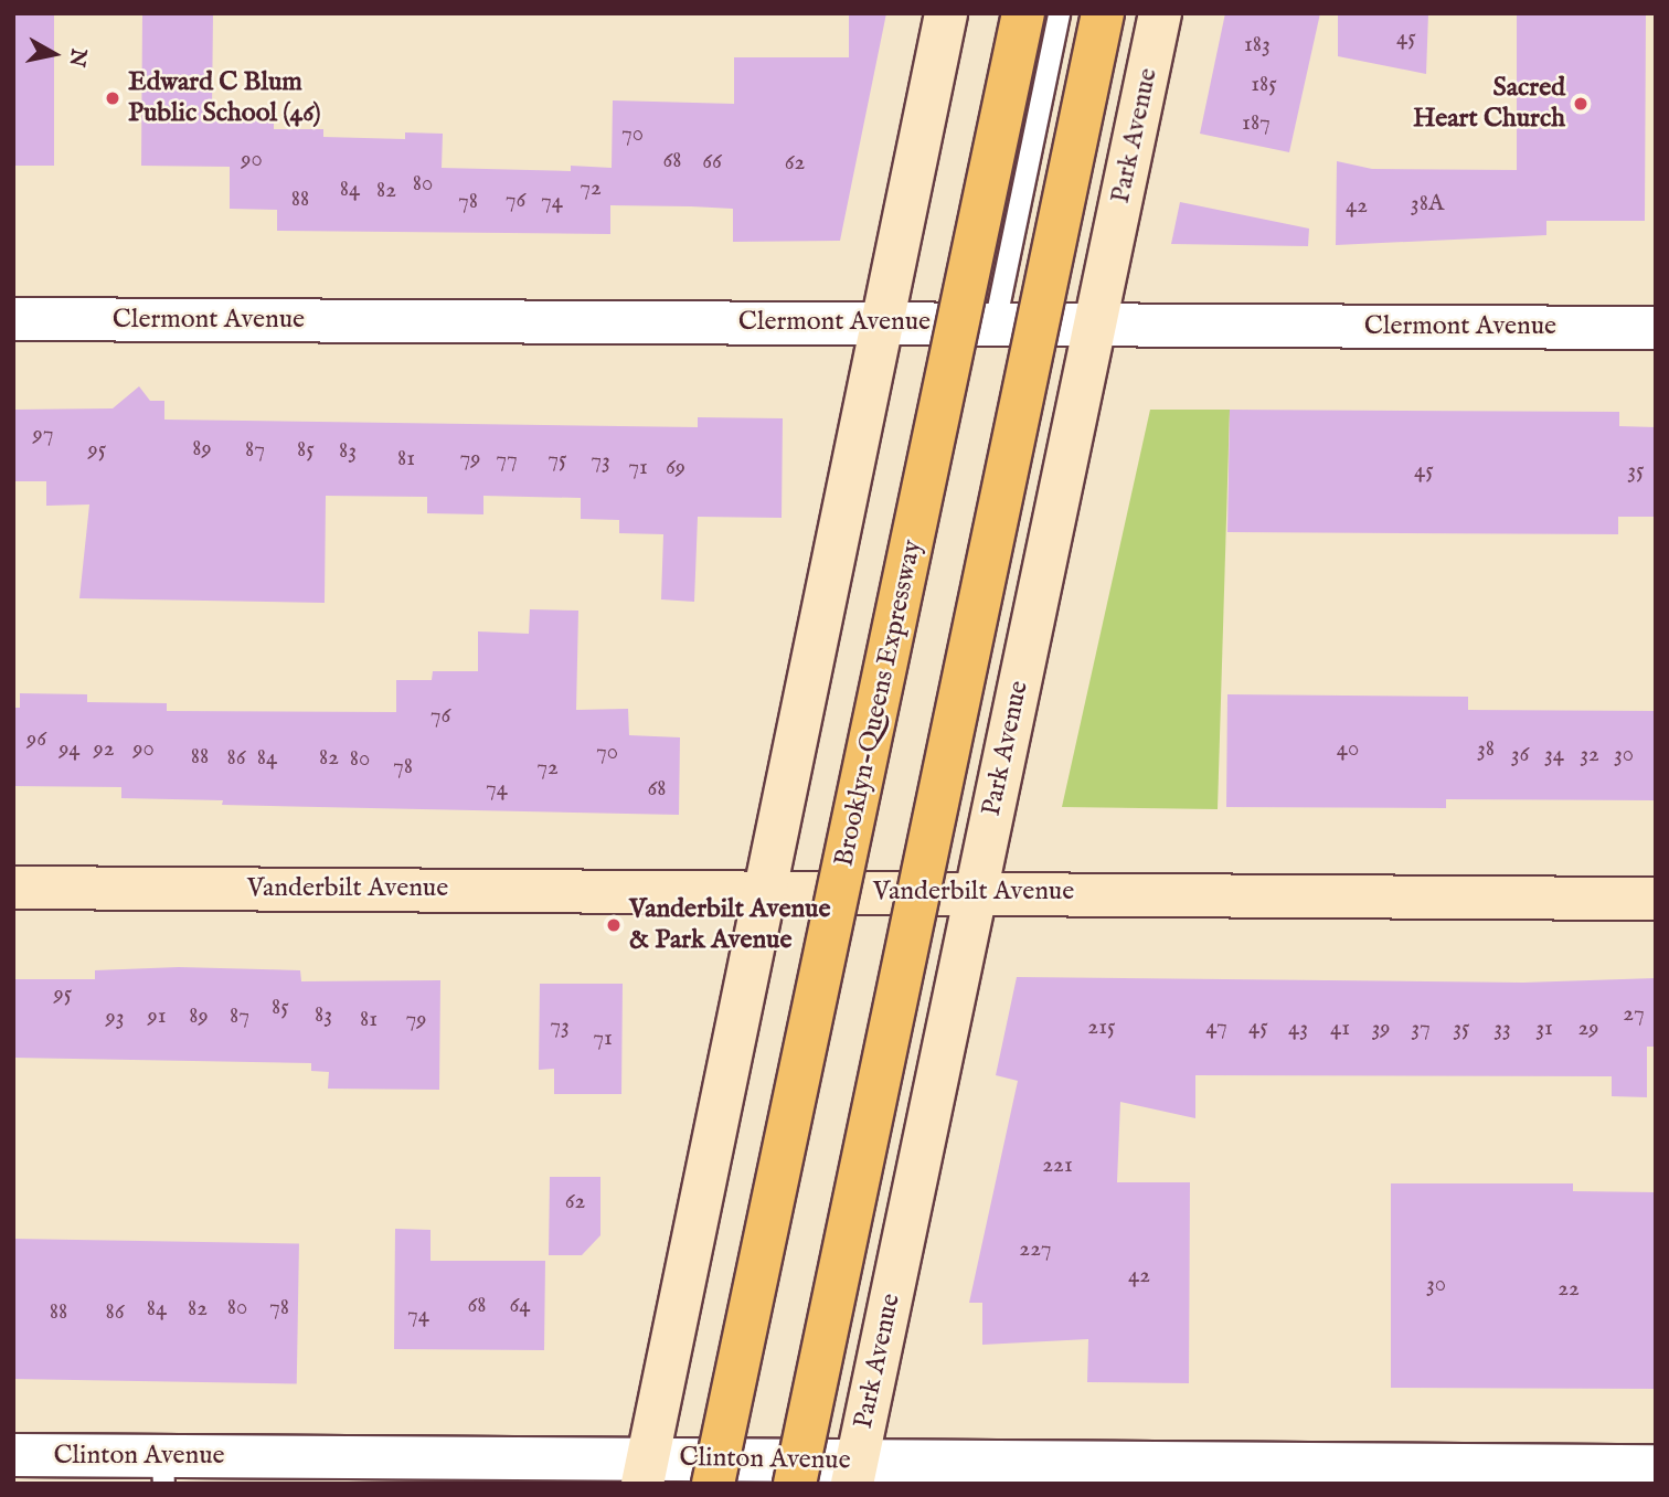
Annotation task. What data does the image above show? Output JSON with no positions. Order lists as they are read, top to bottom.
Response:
{
  "streets": {
    "highway": ["Brooklyn-Queens Expressway"],
    "main road": ["Park Avenue", "Vanderbilt Avenue"],
    "street": ["Clermont Avenue", "Clinton Avenue"]
  },
  "crossings": [
    ["Park Avenue", "Clermont Avenue"],
    ["Park Avenue", "Vanderbilt Avenue"],
    ["Park Avenue", "Clinton Avenue"]
  ],
  "places": ["Edward C Blum Public School (46)", "Sacred Heart Church", "Vanderbilt Avenue & Park Avenue"],
  "house_numbers": [
    "45",
    "183",
    "185",
    "187",
    "70",
    "90",
    "68",
    "66",
    "62",
    "80",
    "72",
    "84",
    "82",
    "88",
    "76",
    "78",
    "74",
    "38A",
    "42",
    "97",
    "89",
    "95",
    "87",
    "85",
    "83",
    "81",
    "79",
    "77",
    "75",
    "73",
    "71",
    "69",
    "45",
    "35",
    "76",
    "96",
    "94",
    "92",
    "90",
    "40",
    "38",
    "70",
    "36",
    "34",
    "32",
    "30",
    "88",
    "86",
    "84",
    "82",
    "80",
    "78",
    "72",
    "74",
    "68",
    "95",
    "85",
    "27",
    "83",
    "91",
    "89",
    "87",
    "93",
    "81",
    "79",
    "73",
    "215",
    "47",
    "45",
    "43",
    "41",
    "39",
    "37",
    "35",
    "33",
    "31",
    "29",
    "71",
    "221",
    "62",
    "227",
    "42",
    "30",
    "22",
    "68",
    "64",
    "80",
    "78",
    "84",
    "82",
    "88",
    "86",
    "74"
  ],
  "north": "right"
}
